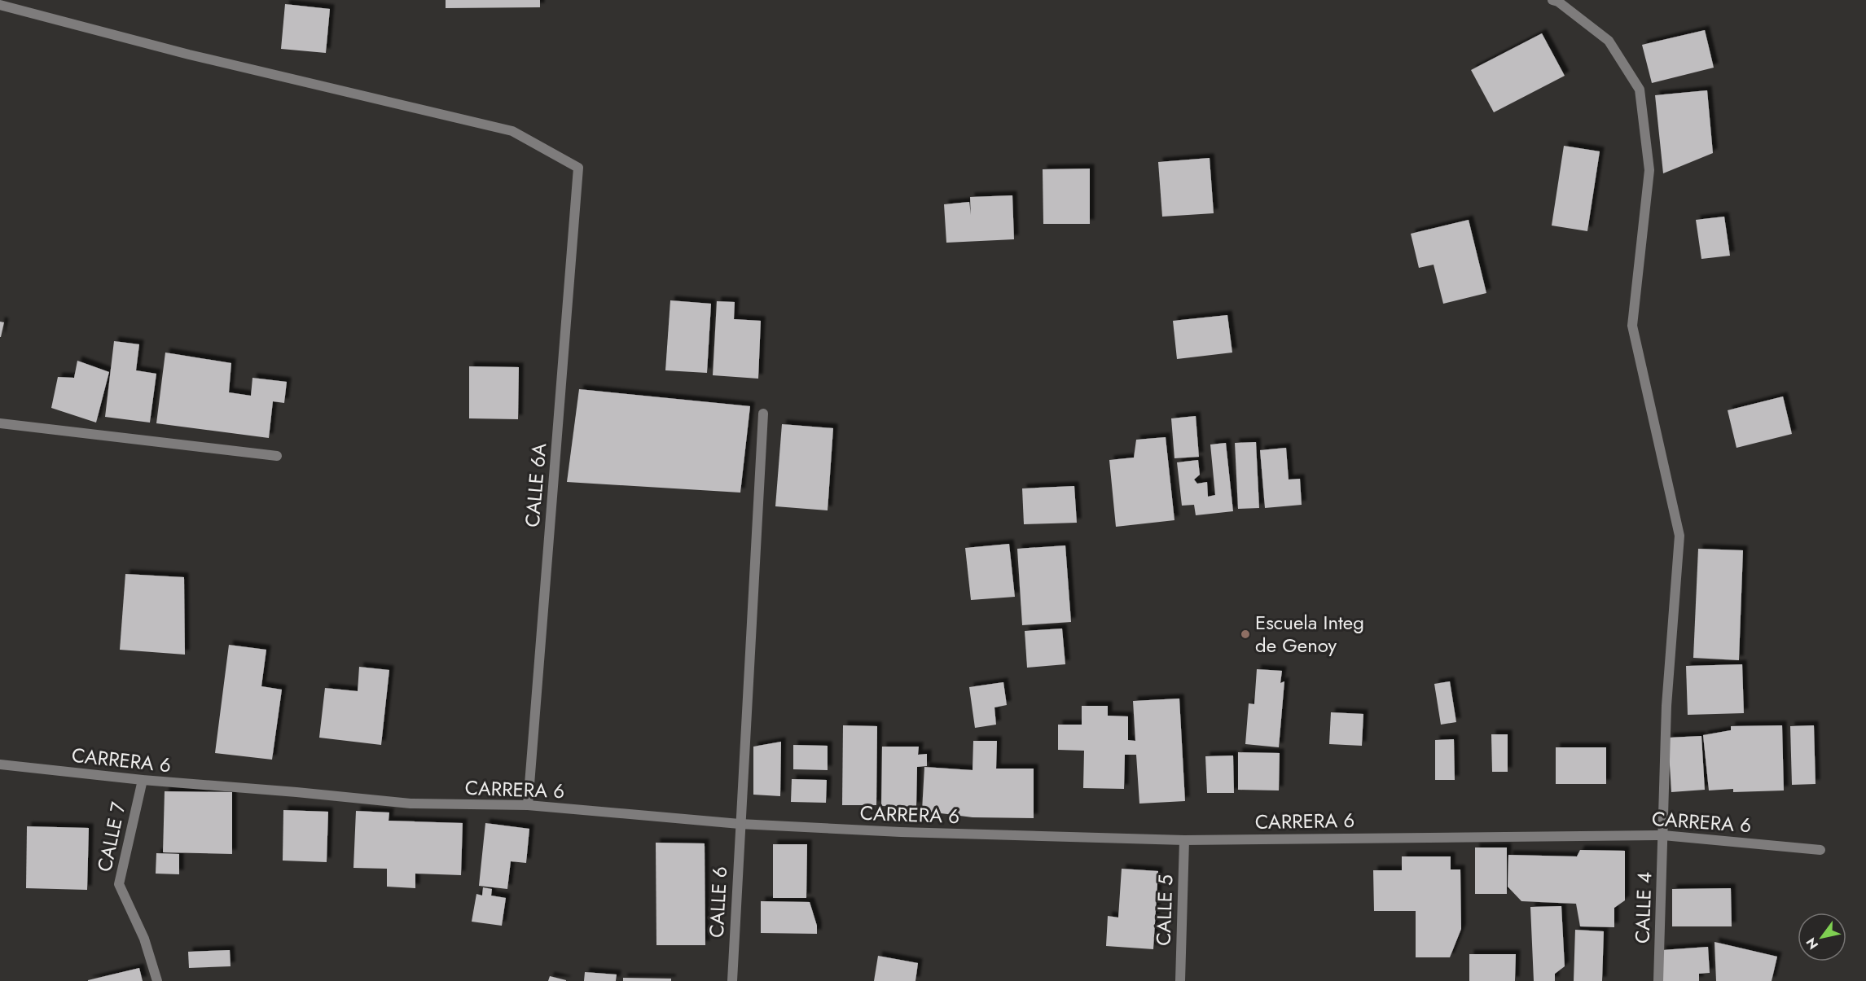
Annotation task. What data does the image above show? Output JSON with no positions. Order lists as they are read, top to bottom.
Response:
{
  "streets": {
    "street": [
      "CALLE 6A",
      "CARRERA 6",
      "CALLE 7",
      "CALLE 6",
      "CALLE 4",
      "CALLE 5"
    ]
  },
  "crossings": [
    ["CALLE 6A", "CARRERA 6"],
    ["CARRERA 6", "CALLE 7"],
    ["CARRERA 6", "CALLE 6"],
    ["CARRERA 6", "CALLE 4"],
    ["CARRERA 6", "CALLE 5"]
  ],
  "places": ["Escuela Integ de Genoy"],
  "north": "bottom left"
}
